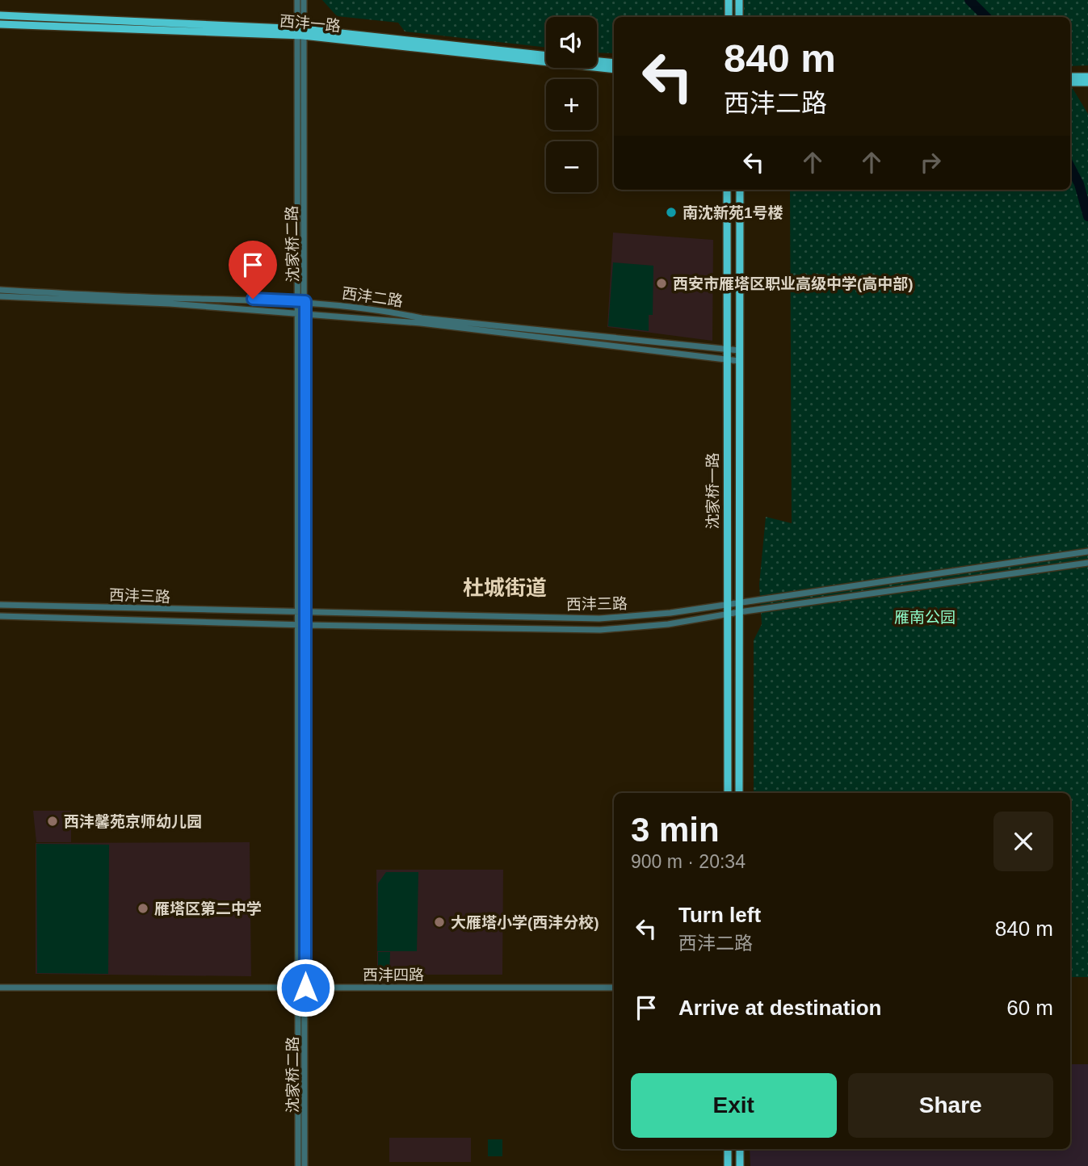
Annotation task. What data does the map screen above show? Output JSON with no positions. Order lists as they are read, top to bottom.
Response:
{
  "streets": {
    "main road": ["西沣一路", "沈家桥一路"],
    "street": [
      "沈家桥二路",
      "西沣二路",
      "西沣三路",
      "西沣四路"
    ]
  },
  "crossings": [
    ["西沣一路", "沈家桥二路"],
    ["沈家桥二路", "西沣二路"],
    ["沈家桥二路", "西沣三路"],
    ["沈家桥二路", "西沣四路"],
    ["西沣二路", "沈家桥一路"],
    ["沈家桥一路", "西沣三路"]
  ],
  "districts": ["杜城街道"],
  "parks": ["雁南公园"],
  "places": [
    "南沈新苑1号楼",
    "西安市雁塔区职业高级中学(高中部)",
    "西沣馨苑京师幼儿园",
    "雁塔区第二中学",
    "大雁塔小学(西沣分校)"
  ],
  "page": {
    "map_buttons": ["+", "−"],
    "turn": ["840 m", "西沣二路"],
    "heading": ["3 min", "900 m · 20:34"],
    "list": [
      {
        "name": "Turn left",
        "note": "西沣二路",
        "value": "840 m"
      },
      {
        "name": "Arrive at destination",
        "value": "60 m"
      }
    ],
    "buttons": ["Exit", "Share"]
  }
}
